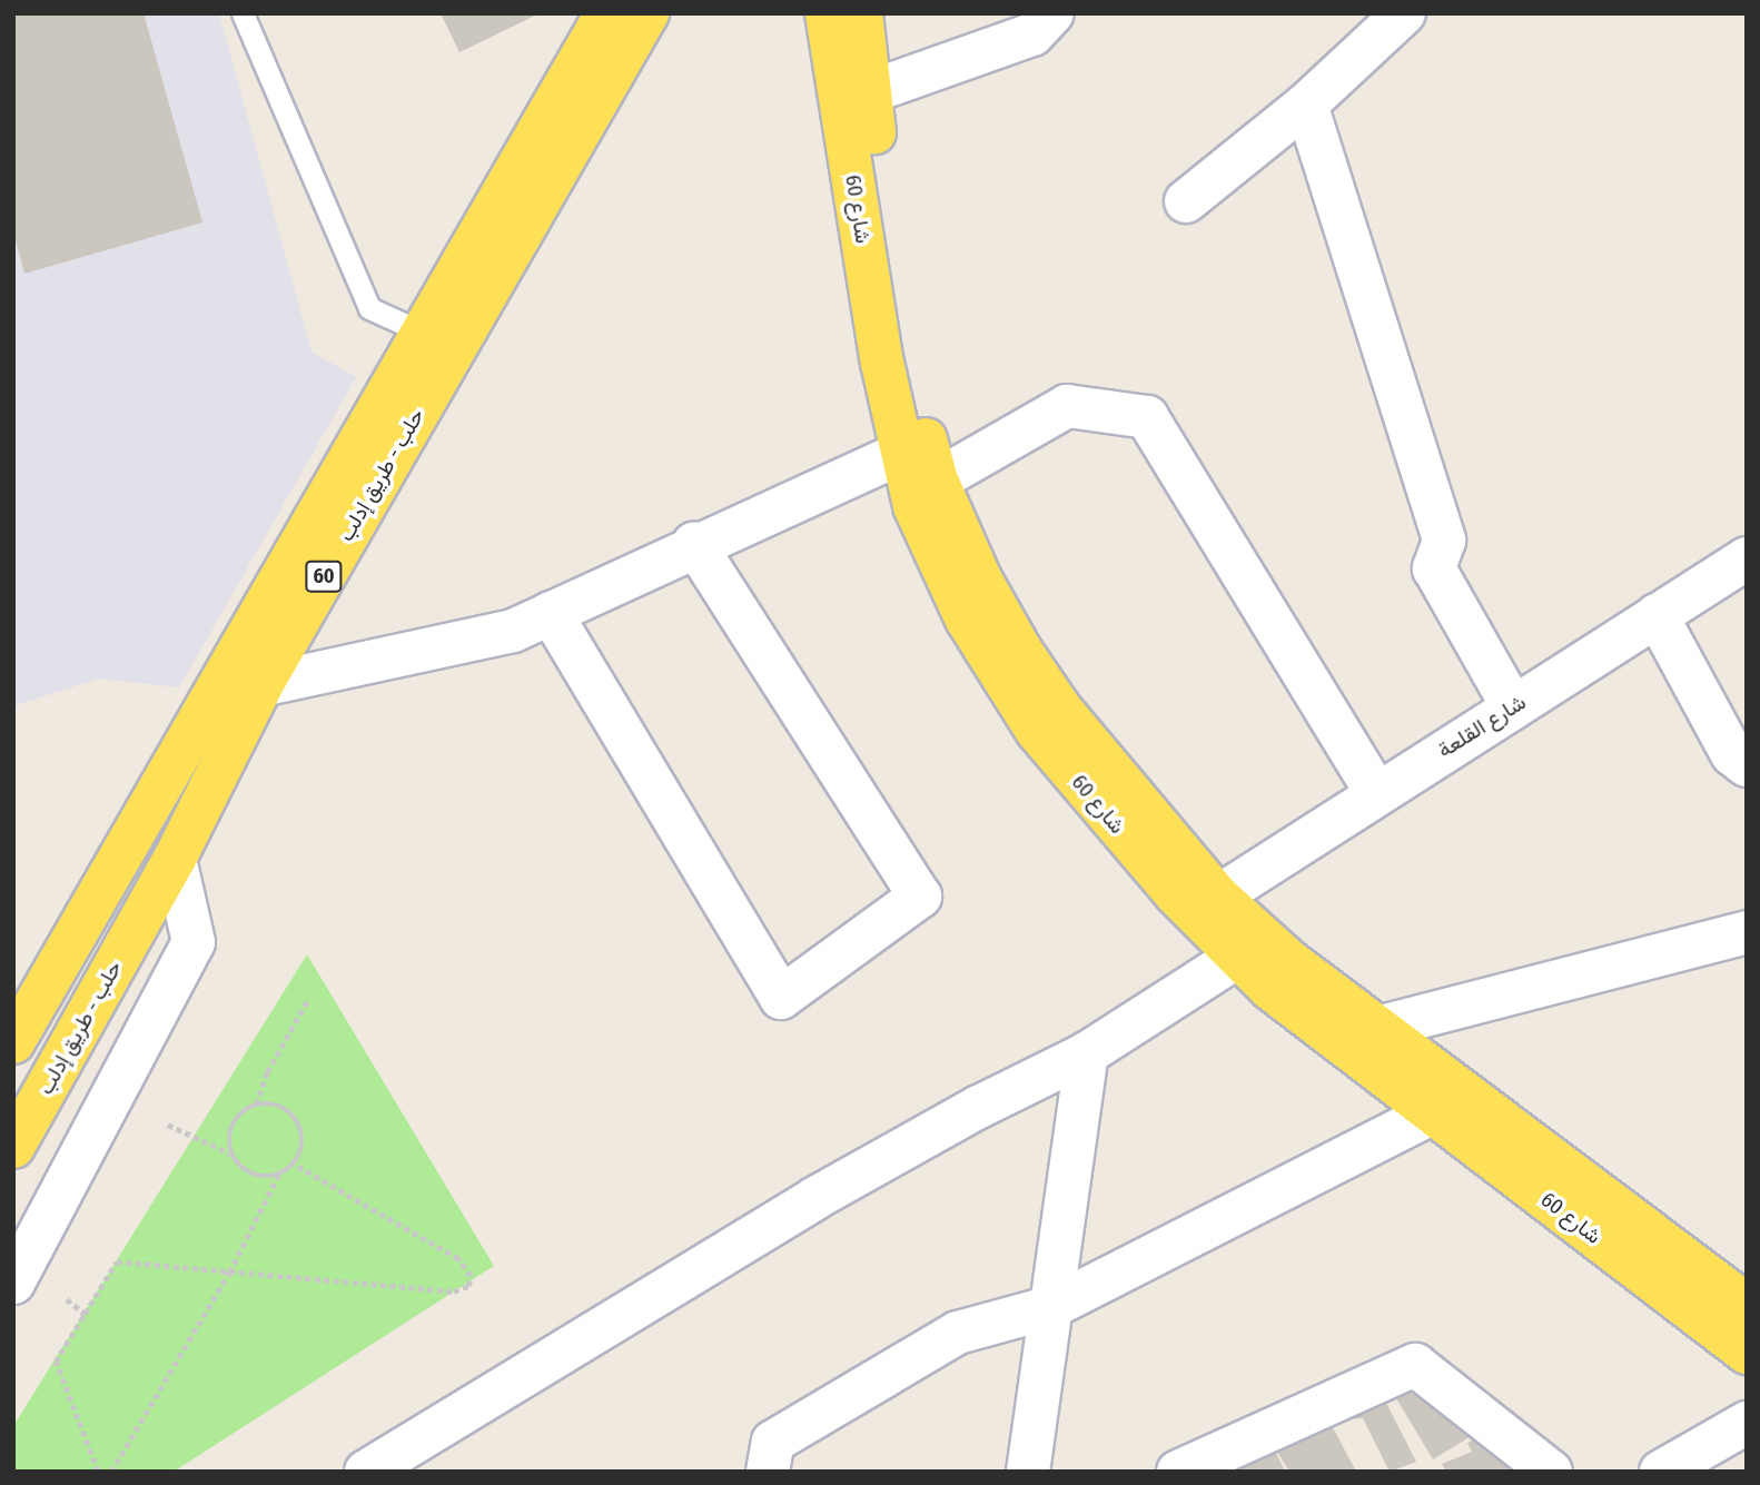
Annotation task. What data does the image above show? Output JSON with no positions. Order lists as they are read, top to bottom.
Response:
{
  "streets": {
    "main road": ["شارع 60", "حلب - طريق إدلب", "60"],
    "street": ["شارع القلعة"]
  },
  "crossings": [
    ["شارع 60", "شارع القلعة"]
  ]
}
